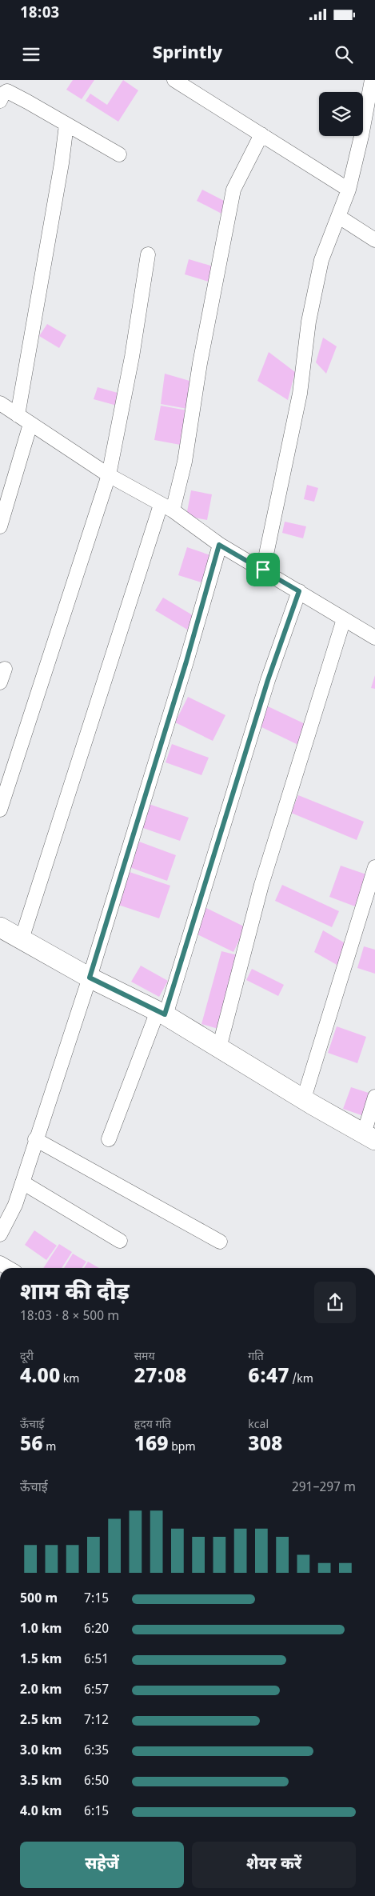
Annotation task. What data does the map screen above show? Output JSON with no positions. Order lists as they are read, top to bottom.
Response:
{
  "page": {
    "status": "18:03",
    "header": "Sprintly",
    "heading": ["शाम की दौड़", "18:03 · 8 × 500 m"],
    "stats": [
      ["दूरी", "4.00 km"],
      ["समय", "27:08"],
      ["गति", "6:47 /km"],
      ["ऊँचाई", "56 m"],
      ["हृदय गति", "169 bpm"],
      ["kcal", "308"]
    ],
    "chart": ["ऊँचाई", "291–297 m"],
    "list": [
      {
        "name": "500 m",
        "note": "7:15"
      },
      {
        "name": "1.0 km",
        "note": "6:20"
      },
      {
        "name": "1.5 km",
        "note": "6:51"
      },
      {
        "name": "2.0 km",
        "note": "6:57"
      },
      {
        "name": "2.5 km",
        "note": "7:12"
      },
      {
        "name": "3.0 km",
        "note": "6:35"
      },
      {
        "name": "3.5 km",
        "note": "6:50"
      },
      {
        "name": "4.0 km",
        "note": "6:15"
      }
    ],
    "buttons": ["सहेजें", "शेयर करें"]
  }
}
